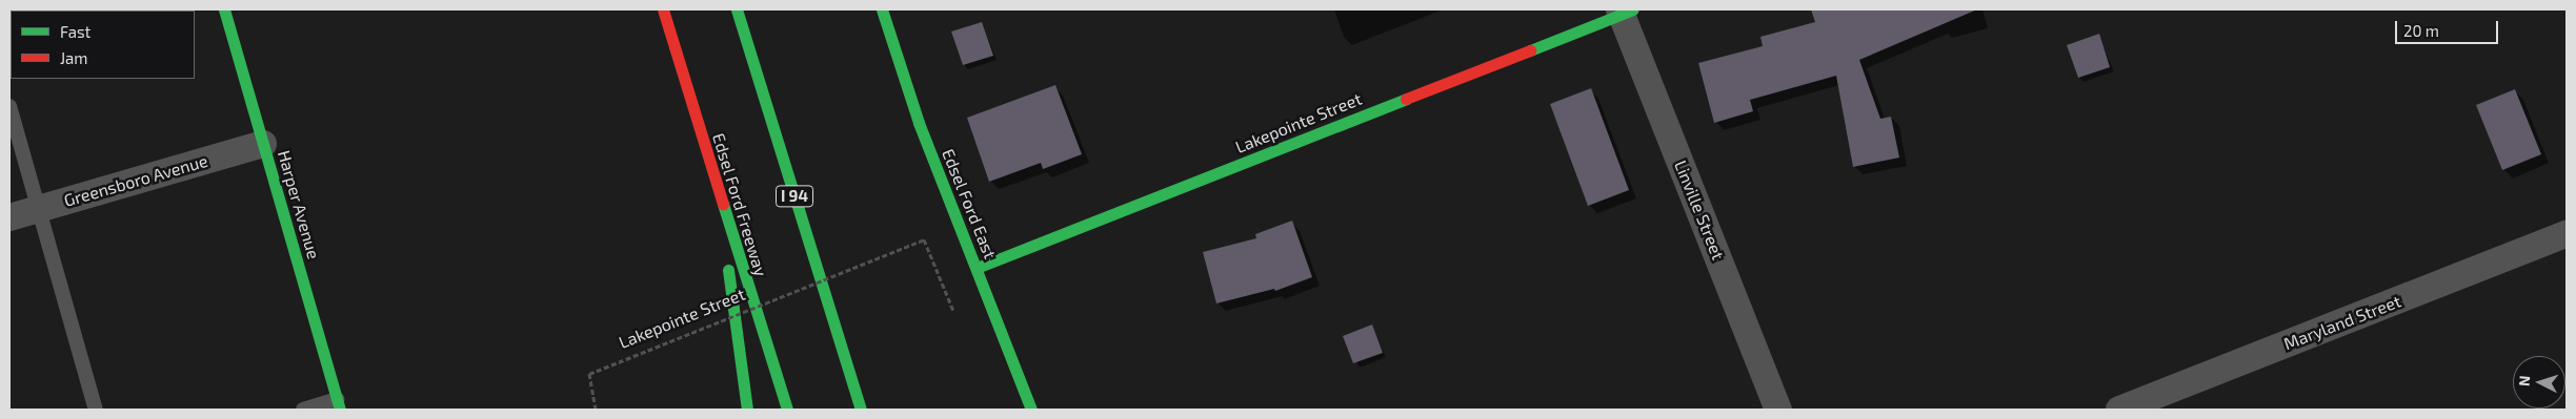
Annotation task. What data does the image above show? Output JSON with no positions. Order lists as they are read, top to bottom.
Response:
{
  "streets": {
    "main road": [
      "Lakepointe Street",
      "I 94",
      "Edsel Ford East",
      "Harper Avenue",
      "Edsel Ford Freeway"
    ],
    "street": ["Greensboro Avenue", "Linville Street", "Maryland Street"]
  },
  "crossings": [
    ["Lakepointe Street", "Edsel Ford East"],
    ["Lakepointe Street", "Linville Street"],
    ["Greensboro Avenue", "Harper Avenue"]
  ],
  "legend": ["Fast", "Jam"],
  "scale_bar": "20 m",
  "north": "left"
}
